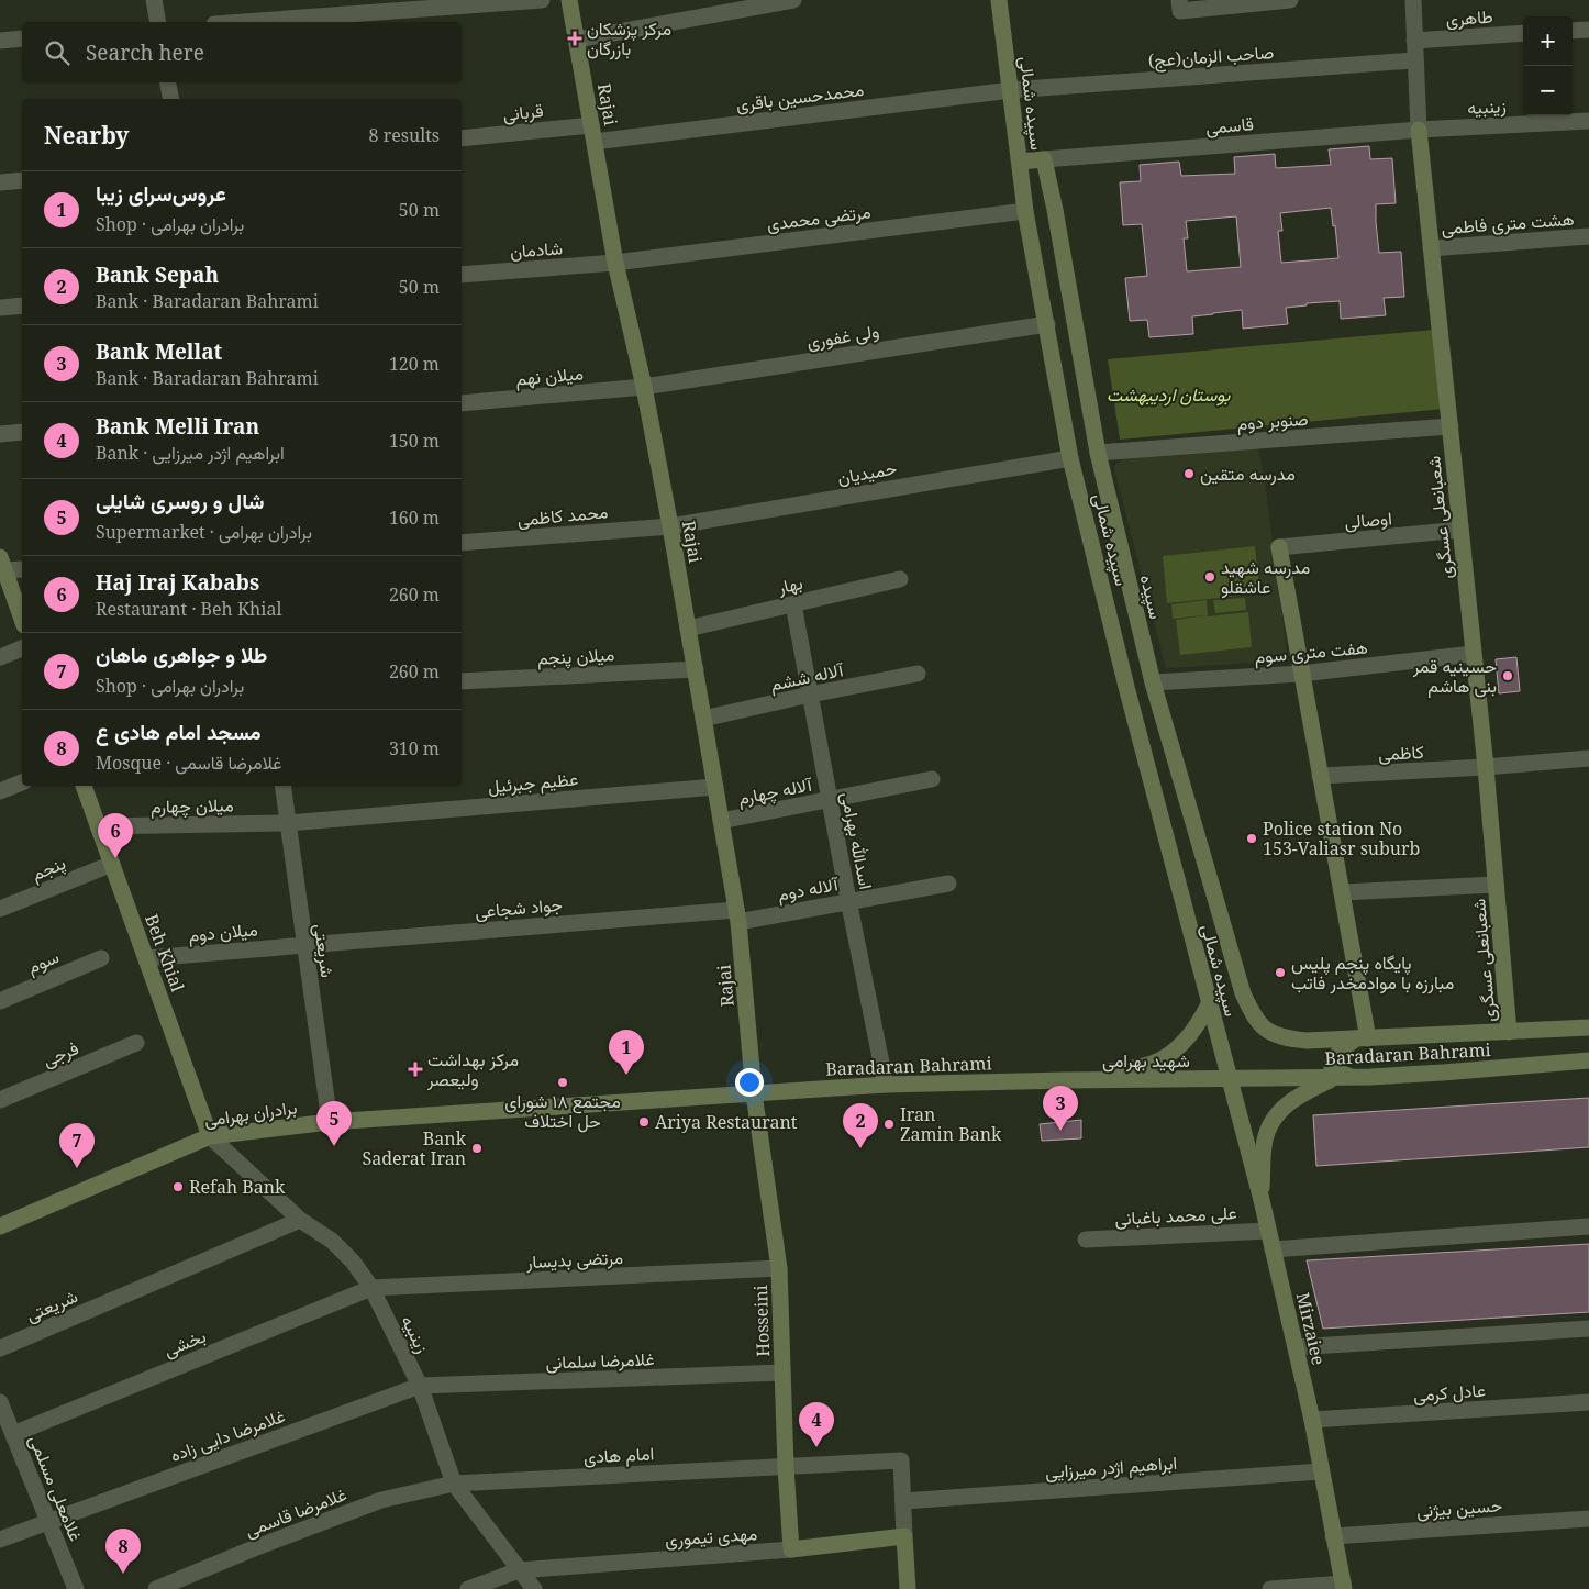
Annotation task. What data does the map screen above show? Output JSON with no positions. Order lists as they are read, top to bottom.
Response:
{
  "streets": {
    "main road": [
      "سپیده شمالی",
      "Rajai",
      "شعبانعلی عسگری",
      "سپیده",
      "Beh Khial",
      "Baradaran Bahrami",
      "شهید بهرامی",
      "برادران بهرامی",
      "Hosseini",
      "Mirzaiee",
      "مهدی تیموری"
    ],
    "street": [
      "طاهری",
      "صاحب الزمان(عج)",
      "محمدحسین باقری",
      "زینبیه",
      "قربانی",
      "قاسمی",
      "مرتضی محمدی",
      "هشت متری فاطمی",
      "شادمان",
      "ولی غفوری",
      "میلان نهم",
      "صنوبر دوم",
      "حمیدیان",
      "محمد کاظمی",
      "اوصالی",
      "بهار",
      "هفت متری سوم",
      "میلان پنجم",
      "آلاله ششم",
      "کاظمی",
      "عظیم جبرئیل",
      "آلاله چهارم",
      "میلان چهارم",
      "اسدالله بهرامی",
      "پنجم",
      "آلاله دوم",
      "جواد شجاعی",
      "میلان دوم",
      "شریعتی",
      "سوم",
      "فرجی",
      "علی محمد باغبانی",
      "مرتضی بدیسار",
      "بخشی",
      "غلامرضا سلمانی",
      "عادل کرمی",
      "غلامرضا دایی زاده",
      "امام هادی",
      "ابراهیم اژدر میرزایی",
      "غلامعلی مسلمی",
      "حسین بیژنی",
      "غلامرضا قاسمی"
    ]
  },
  "crossings": [
    ["طاهری", "شعبانعلی عسگری"],
    ["صاحب الزمان(عج)", "محمدحسین باقری"],
    ["صاحب الزمان(عج)", "سپیده شمالی"],
    ["صاحب الزمان(عج)", "شعبانعلی عسگری"],
    ["محمدحسین باقری", "سپیده شمالی"],
    ["محمدحسین باقری", "Rajai"],
    ["محمدحسین باقری", "قربانی"],
    ["سپیده شمالی", "مرتضی محمدی"],
    ["سپیده شمالی", "ولی غفوری"],
    ["سپیده شمالی", "حمیدیان"],
    ["سپیده شمالی", "Baradaran Bahrami"],
    ["سپیده شمالی", "شهید بهرامی"],
    ["سپیده شمالی", "Mirzaiee"],
    ["Rajai", "قربانی"],
    ["Rajai", "مرتضی محمدی"],
    ["Rajai", "شادمان"],
    ["Rajai", "ولی غفوری"],
    ["Rajai", "میلان نهم"],
    ["Rajai", "حمیدیان"],
    ["Rajai", "محمد کاظمی"],
    ["Rajai", "بهار"],
    ["Rajai", "میلان پنجم"],
    ["Rajai", "آلاله ششم"],
    ["Rajai", "عظیم جبرئیل"],
    ["Rajai", "آلاله چهارم"],
    ["Rajai", "آلاله دوم"],
    ["Rajai", "جواد شجاعی"],
    ["Rajai", "Baradaran Bahrami"],
    ["Rajai", "برادران بهرامی"],
    ["Rajai", "Hosseini"],
    ["زینبیه", "قاسمی"],
    ["زینبیه", "شعبانعلی عسگری"],
    ["زینبیه", "شریعتی"],
    ["زینبیه", "Beh Khial"],
    ["زینبیه", "برادران بهرامی"],
    ["زینبیه", "مرتضی بدیسار"],
    ["زینبیه", "بخشی"],
    ["زینبیه", "غلامرضا سلمانی"],
    ["زینبیه", "غلامرضا دایی زاده"],
    ["زینبیه", "امام هادی"],
    ["زینبیه", "غلامرضا قاسمی"],
    ["زینبیه", "مهدی تیموری"],
    ["قاسمی", "شعبانعلی عسگری"],
    ["قاسمی", "سپیده"],
    ["مرتضی محمدی", "شادمان"],
    ["هشت متری فاطمی", "شعبانعلی عسگری"],
    ["ولی غفوری", "میلان نهم"],
    ["صنوبر دوم", "شعبانعلی عسگری"],
    ["صنوبر دوم", "سپیده"],
    ["حمیدیان", "محمد کاظمی"],
    ["شعبانعلی عسگری", "اوصالی"],
    ["شعبانعلی عسگری", "هفت متری سوم"],
    ["شعبانعلی عسگری", "کاظمی"],
    ["شعبانعلی عسگری", "Baradaran Bahrami"],
    ["بهار", "اسدالله بهرامی"],
    ["سپیده", "هفت متری سوم"],
    ["سپیده", "Baradaran Bahrami"],
    ["آلاله ششم", "اسدالله بهرامی"],
    ["عظیم جبرئیل", "میلان چهارم"],
    ["عظیم جبرئیل", "شریعتی"],
    ["آلاله چهارم", "اسدالله بهرامی"],
    ["میلان چهارم", "شریعتی"],
    ["میلان چهارم", "Beh Khial"],
    ["اسدالله بهرامی", "آلاله دوم"],
    ["اسدالله بهرامی", "Baradaran Bahrami"],
    ["پنجم", "Beh Khial"],
    ["آلاله دوم", "جواد شجاعی"],
    ["جواد شجاعی", "میلان دوم"],
    ["جواد شجاعی", "شریعتی"],
    ["میلان دوم", "شریعتی"],
    ["میلان دوم", "Beh Khial"],
    ["شریعتی", "برادران بهرامی"],
    ["Beh Khial", "برادران بهرامی"],
    ["Baradaran Bahrami", "شهید بهرامی"],
    ["Baradaran Bahrami", "برادران بهرامی"],
    ["Baradaran Bahrami", "Hosseini"],
    ["Baradaran Bahrami", "Mirzaiee"],
    ["شهید بهرامی", "Mirzaiee"],
    ["برادران بهرامی", "Hosseini"],
    ["علی محمد باغبانی", "Mirzaiee"],
    ["مرتضی بدیسار", "Hosseini"],
    ["مرتضی بدیسار", "بخشی"],
    ["Hosseini", "غلامرضا سلمانی"],
    ["Hosseini", "امام هادی"],
    ["Hosseini", "مهدی تیموری"],
    ["Mirzaiee", "عادل کرمی"],
    ["Mirzaiee", "ابراهیم اژدر میرزایی"],
    ["Mirzaiee", "حسین بیژنی"],
    ["بخشی", "غلامعلی مسلمی"],
    ["غلامرضا سلمانی", "غلامرضا دایی زاده"],
    ["غلامرضا دایی زاده", "غلامعلی مسلمی"],
    ["امام هادی", "غلامرضا قاسمی"]
  ],
  "parks": ["بوستان اردیبهشت"],
  "places": {
    "health": ["مرکز پزشکان بازرگان", "مرکز بهداشت ولیعصر"],
    "other": [
      "مدرسه متقین",
      "مدرسه شهید عاشقلو",
      "حسینیه قمر بنی هاشم",
      "Police station No 153-Valiasr suburb",
      "پایگاه پنجم پلیس مبارزه با موادمخدر فاتب",
      "مجتمع ۱۸ شورای حل اختلاف",
      "Ariya Restaurant",
      "Iran Zamin Bank",
      "Bank Saderat Iran",
      "Refah Bank"
    ]
  },
  "page": {
    "map_buttons": ["+", "−"],
    "search": "Search here",
    "heading": ["Nearby", "8 results"],
    "list": [
      {
        "mark": "1",
        "name": "عروس‌سرای زیبا",
        "note": "Shop · برادران بهرامی",
        "value": "50 m"
      },
      {
        "mark": "2",
        "name": "Bank Sepah",
        "note": "Bank · Baradaran Bahrami",
        "value": "50 m"
      },
      {
        "mark": "3",
        "name": "Bank Mellat",
        "note": "Bank · Baradaran Bahrami",
        "value": "120 m"
      },
      {
        "mark": "4",
        "name": "Bank Melli Iran",
        "note": "Bank · ابراهیم اژدر میرزایی",
        "value": "150 m"
      },
      {
        "mark": "5",
        "name": "شال و روسری شایلی",
        "note": "Supermarket · برادران بهرامی",
        "value": "160 m"
      },
      {
        "mark": "6",
        "name": "Haj Iraj Kababs",
        "note": "Restaurant · Beh Khial",
        "value": "260 m"
      },
      {
        "mark": "7",
        "name": "طلا و جواهری ماهان",
        "note": "Shop · برادران بهرامی",
        "value": "260 m"
      },
      {
        "mark": "8",
        "name": "مسجد امام هادی ع",
        "note": "Mosque · غلامرضا قاسمی",
        "value": "310 m"
      }
    ],
    "pins": [
      "6",
      "1",
      "3",
      "5",
      "2",
      "7",
      "4",
      "8"
    ]
  }
}
